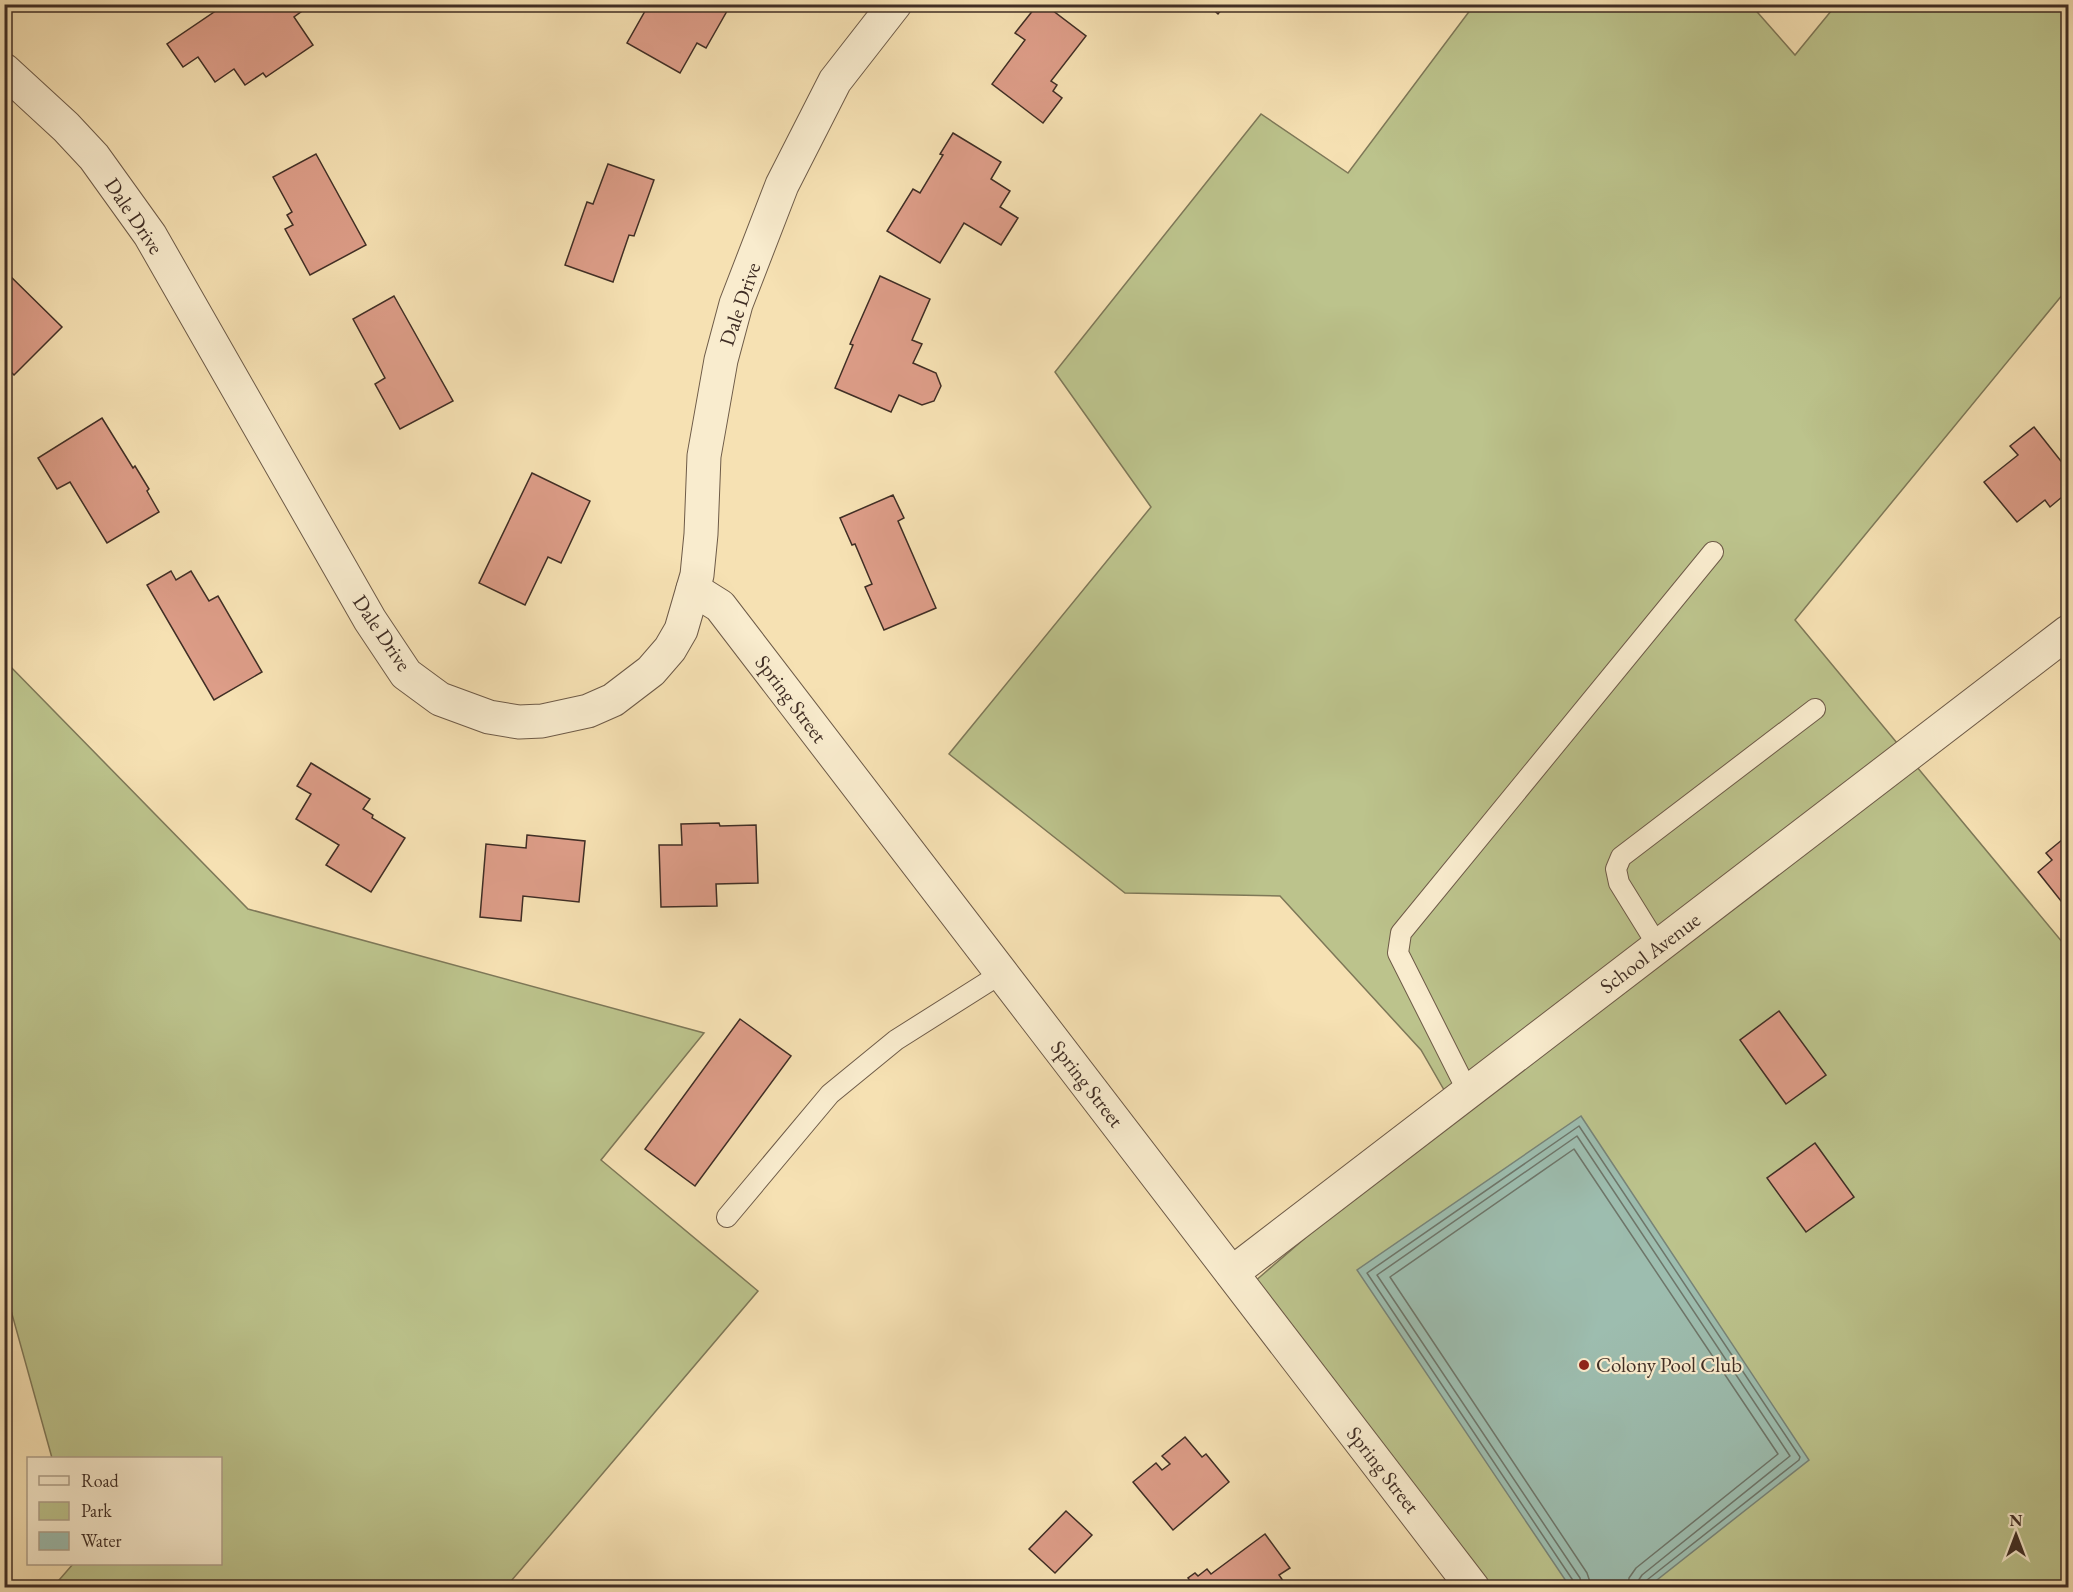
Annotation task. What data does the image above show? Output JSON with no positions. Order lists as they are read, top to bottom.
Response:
{
  "streets": {
    "street": ["Dale Drive", "Spring Street", "School Avenue"]
  },
  "crossings": [
    ["Dale Drive", "Spring Street"],
    ["Spring Street", "School Avenue"]
  ],
  "places": ["Colony Pool Club"],
  "legend": ["Road", "Park", "Water"],
  "north": "top"
}
